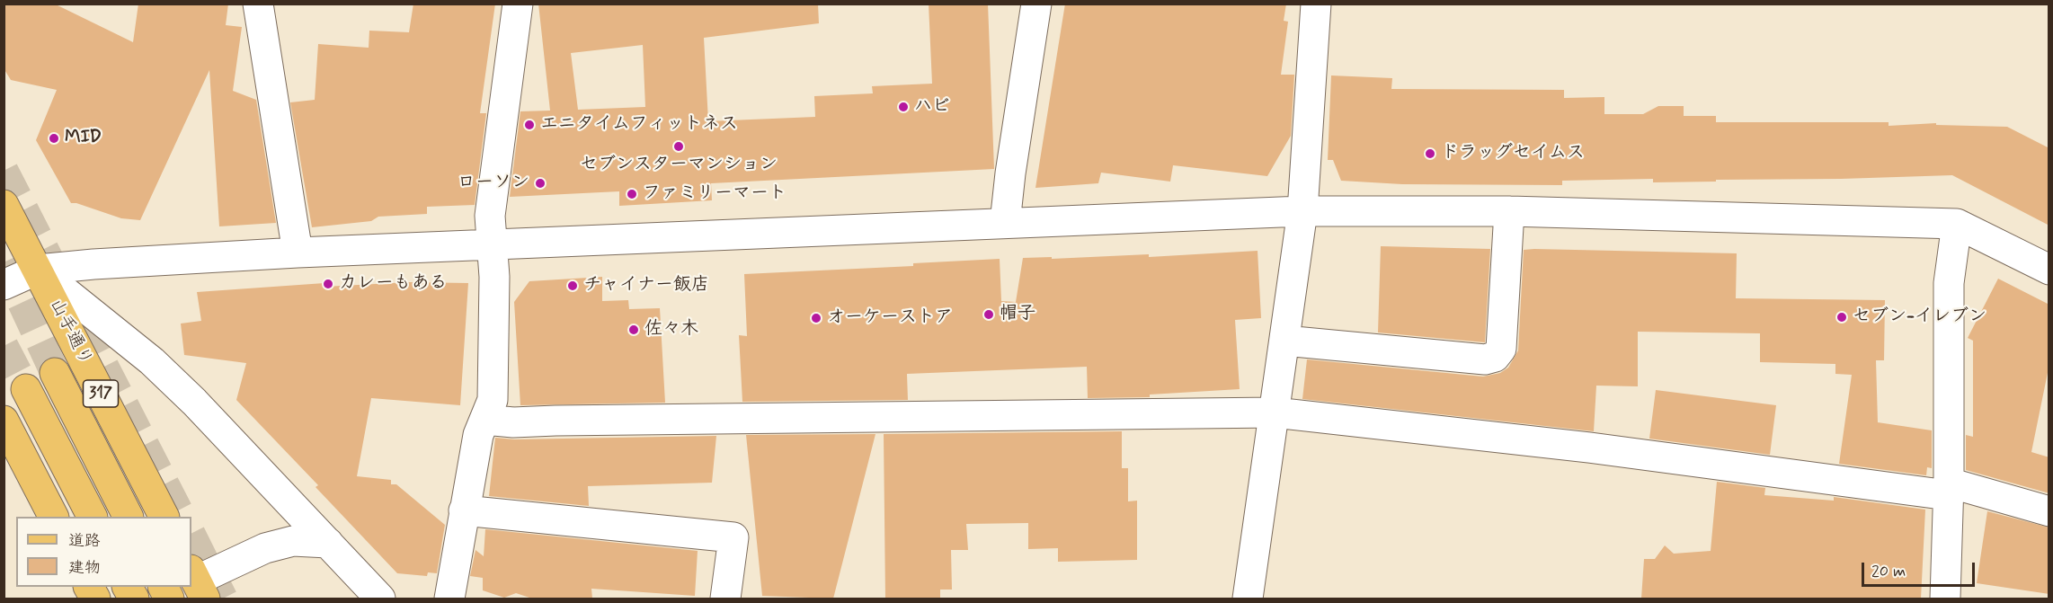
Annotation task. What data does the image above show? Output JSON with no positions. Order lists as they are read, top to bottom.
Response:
{
  "streets": {
    "main road": ["山手通り", "317"]
  },
  "places": [
    "ハビ",
    "エニタイムフィットネス",
    "MID",
    "セブンスターマンション",
    "ドラッグセイムス",
    "ローソン",
    "ファミリーマート",
    "カレーもある",
    "チャイナー飯店",
    "帽子",
    "セブン-イレブン",
    "オーケーストア",
    "佐々木"
  ],
  "legend": ["道路", "建物"],
  "scale_bar": "20 m"
}
